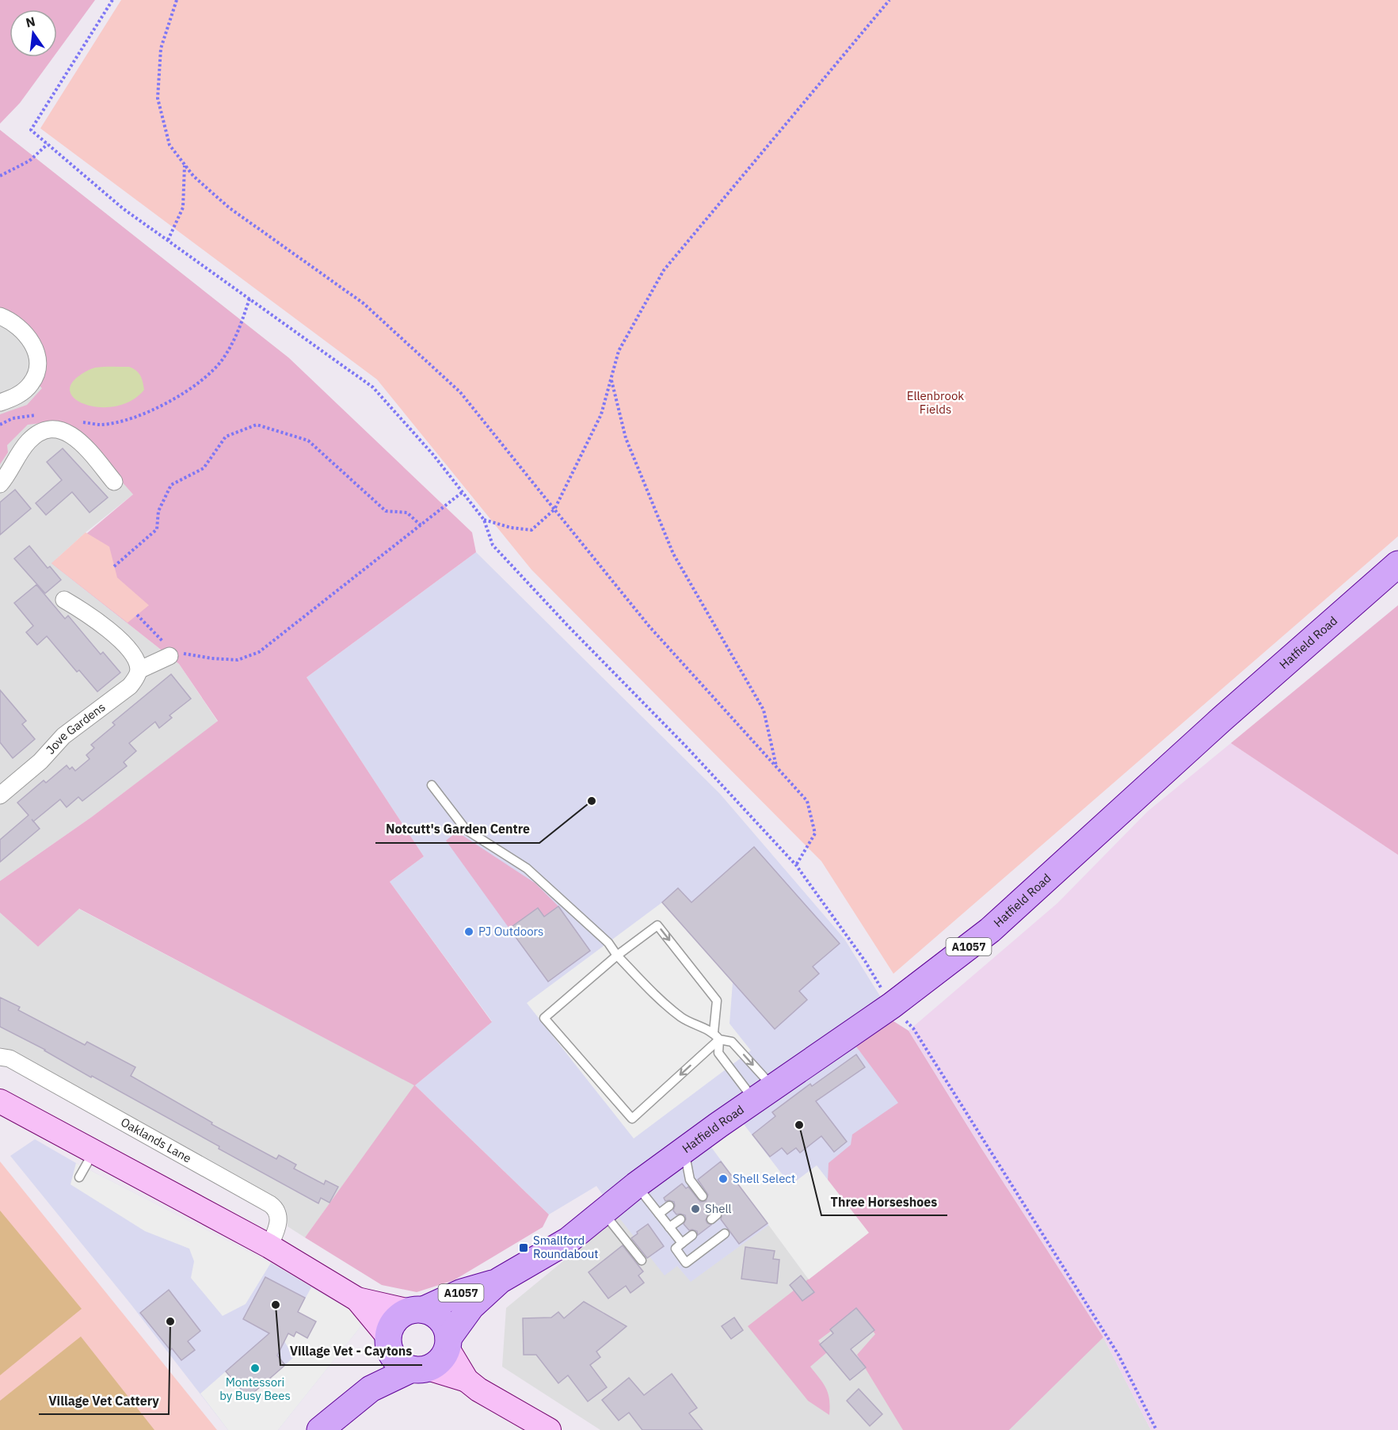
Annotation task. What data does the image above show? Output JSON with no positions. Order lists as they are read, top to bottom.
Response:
{
  "streets": {
    "main road": ["Hatfield Road", "A1057"],
    "street": ["Jove Gardens", "Oaklands Lane"]
  },
  "parks": ["Ellenbrook Fields"],
  "places": {
    "other": [
      "Notcutt's Garden Centre",
      "PJ Outdoors",
      "Three Horseshoes",
      "Shell Select",
      "Shell",
      "Village Vet - Caytons",
      "Village Vet Cattery",
      "Montessori by Busy Bees"
    ],
    "transit": ["Smallford Roundabout"]
  },
  "north": "top"
}
